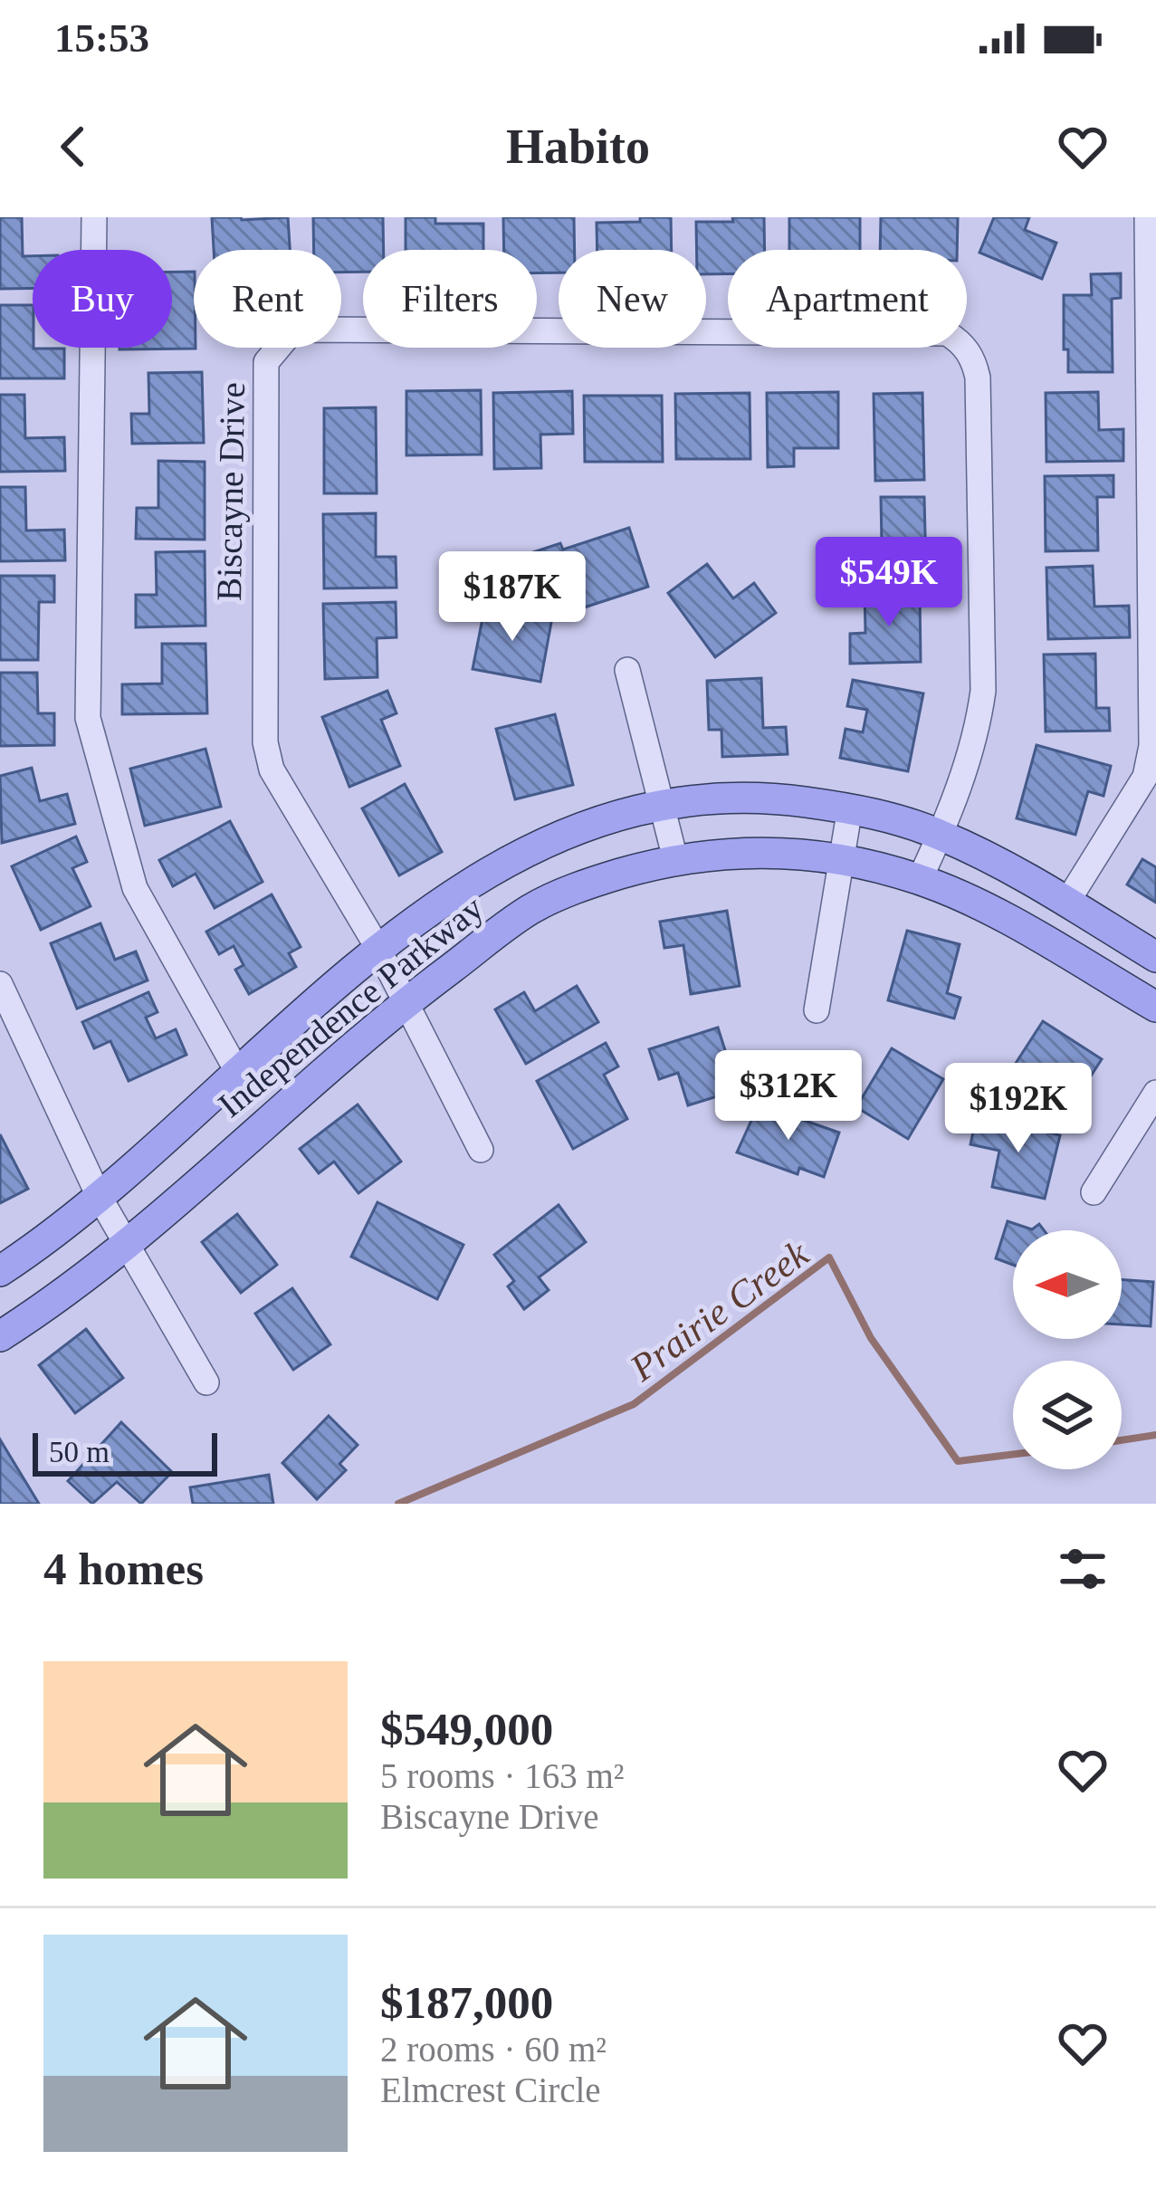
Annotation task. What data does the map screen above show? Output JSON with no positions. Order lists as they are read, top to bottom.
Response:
{
  "streets": {
    "main road": ["Independence Parkway"],
    "street": ["Biscayne Drive"]
  },
  "crossings": [
    ["Biscayne Drive", "Independence Parkway"]
  ],
  "water": ["Prairie Creek"],
  "scale_bar": "50 m",
  "north": "left",
  "page": {
    "status": "15:53",
    "header": "Habito",
    "chip": [
      "Buy",
      "Rent",
      "Filters",
      "New",
      "Apartment"
    ],
    "price": [
      "$549K",
      "$187K",
      "$312K",
      "$192K"
    ],
    "scale": "50 m",
    "heading": "4 homes",
    "list": [
      {
        "name": "$549,000",
        "note": "5 rooms · 163 m² · Biscayne Drive"
      },
      {
        "name": "$187,000",
        "note": "2 rooms · 60 m² · Elmcrest Circle"
      }
    ]
  }
}
